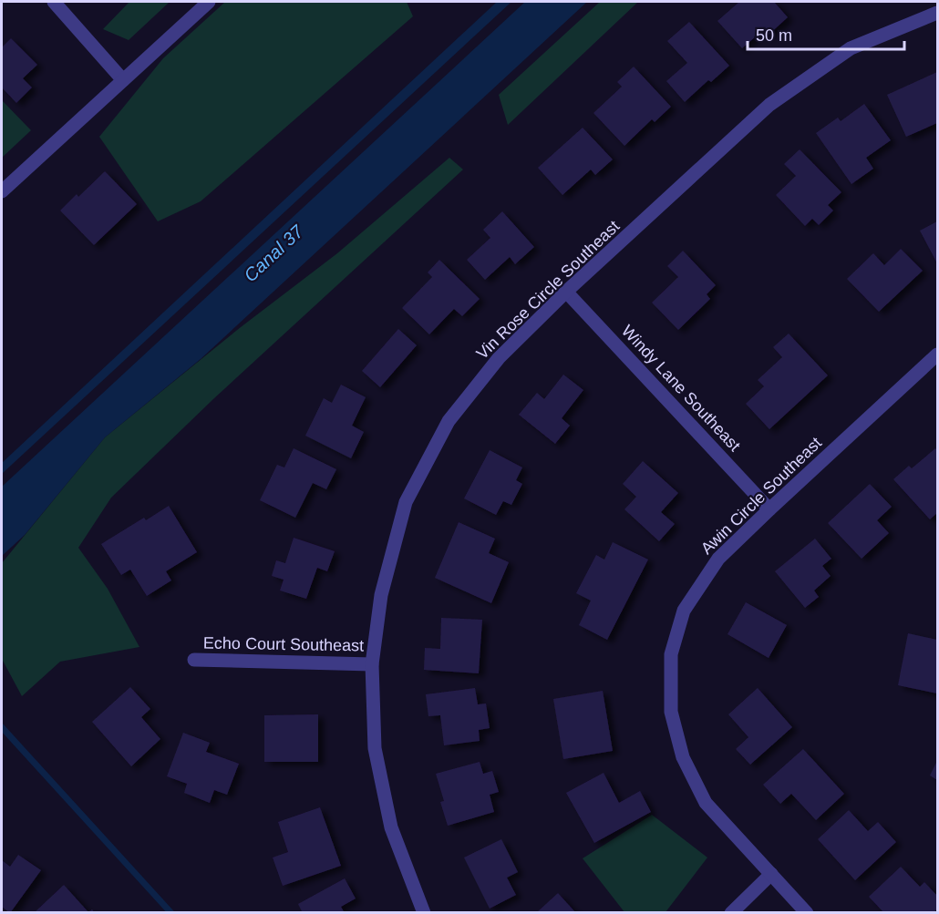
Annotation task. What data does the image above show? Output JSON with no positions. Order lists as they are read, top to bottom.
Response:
{
  "streets": {
    "street": [
      "Vin Rose Circle Southeast",
      "Windy Lane Southeast",
      "Awin Circle Southeast",
      "Echo Court Southeast"
    ]
  },
  "crossings": [
    ["Vin Rose Circle Southeast", "Windy Lane Southeast"],
    ["Vin Rose Circle Southeast", "Echo Court Southeast"],
    ["Windy Lane Southeast", "Awin Circle Southeast"]
  ],
  "water": ["Canal 37"],
  "scale_bar": "50 m"
}
